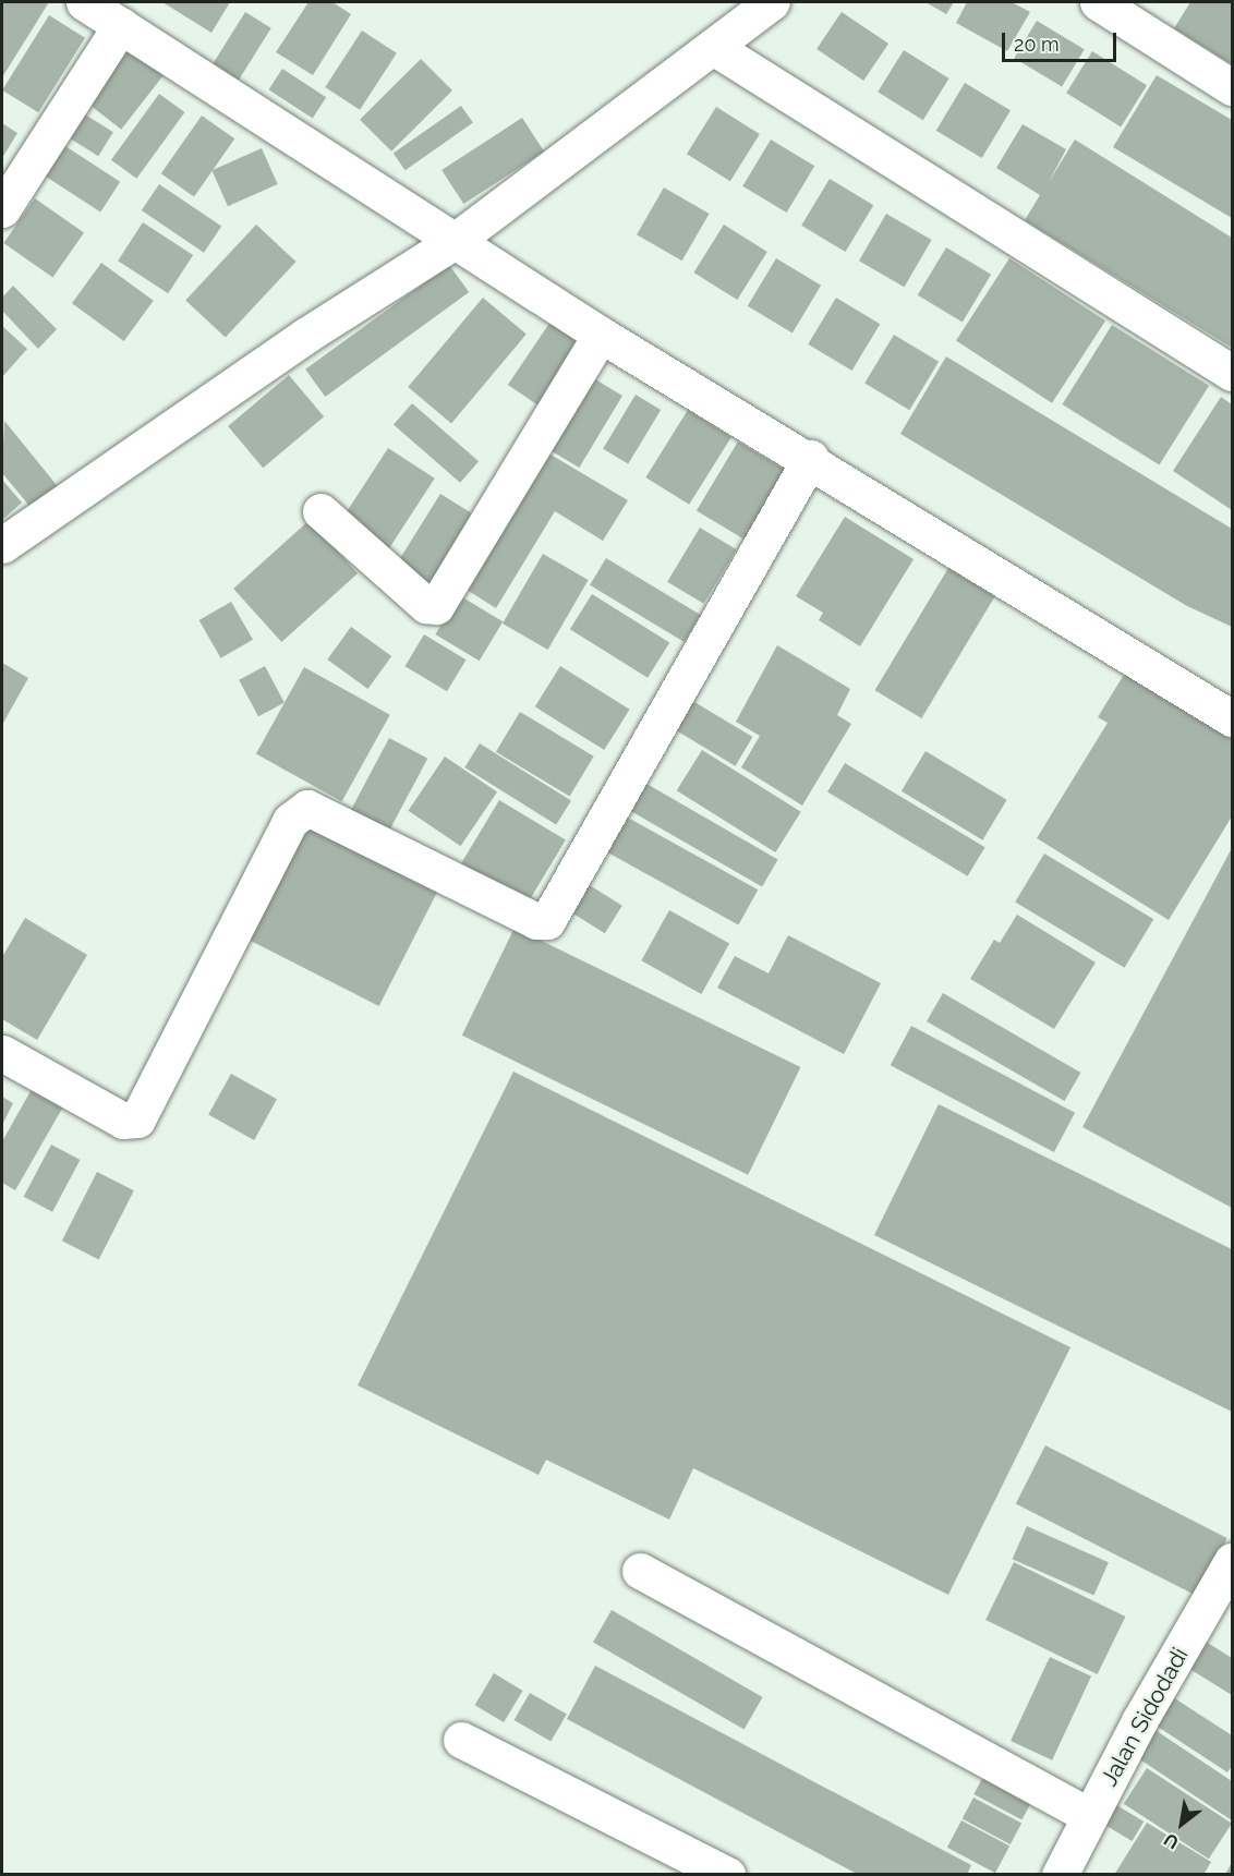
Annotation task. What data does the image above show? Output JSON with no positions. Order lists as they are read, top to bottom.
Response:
{
  "streets": {
    "street": ["Jalan Sidodadi"]
  },
  "scale_bar": "20 m",
  "north": "bottom left"
}
